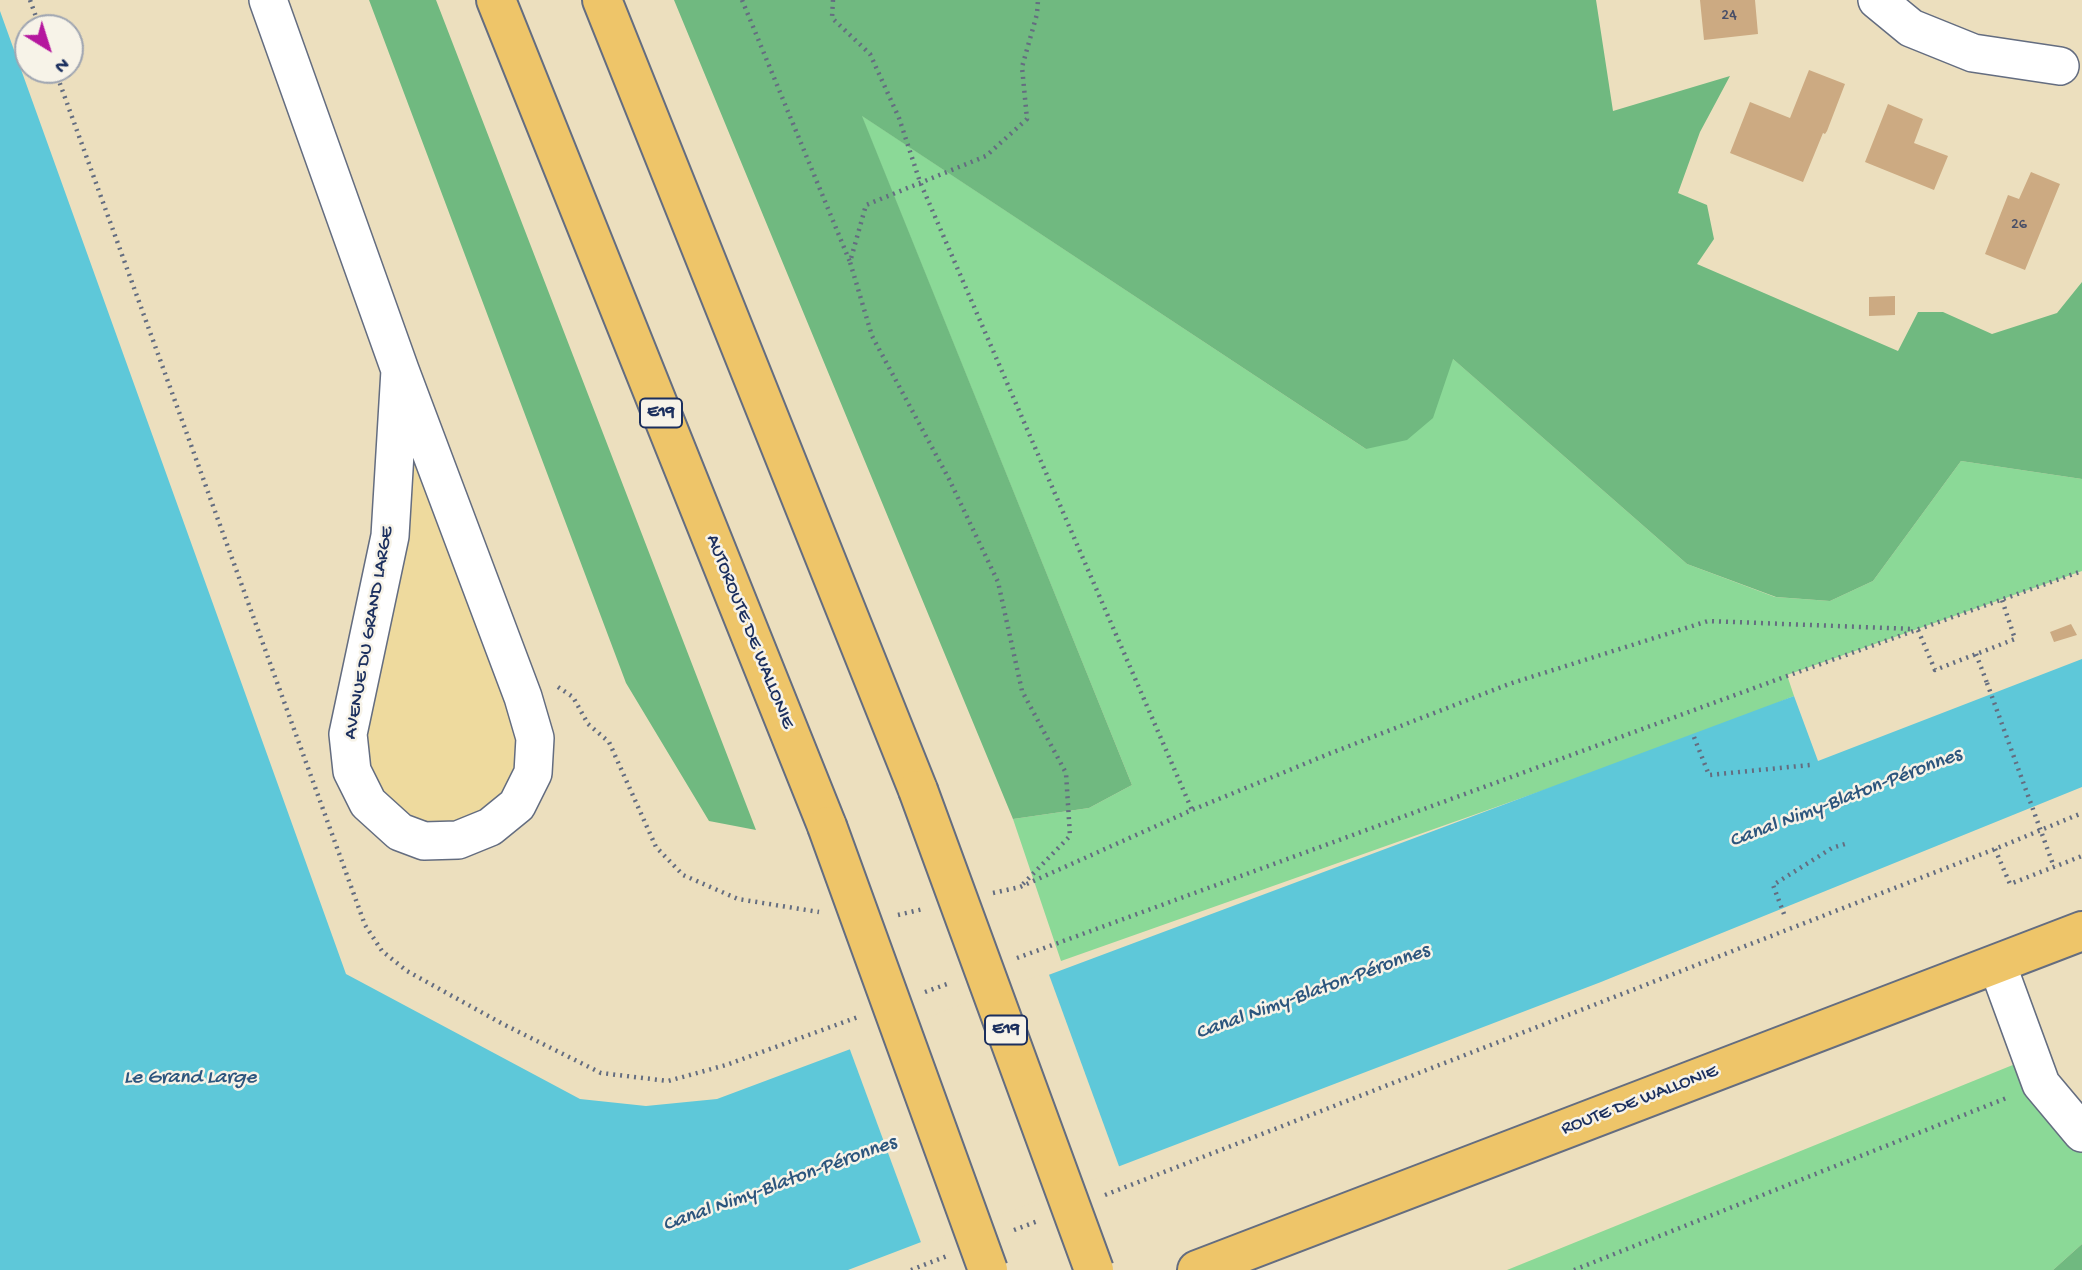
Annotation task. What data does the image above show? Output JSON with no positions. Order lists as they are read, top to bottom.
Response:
{
  "streets": {
    "main road": ["E19", "AUTOROUTE DE WALLONIE", "ROUTE DE WALLONIE"],
    "street": ["AVENUE DU GRAND LARGE"]
  },
  "water": ["Canal Nimy-Blaton-Péronnes", "Le Grand Large"],
  "house_numbers": ["24", "26"],
  "north": "bottom right"
}
